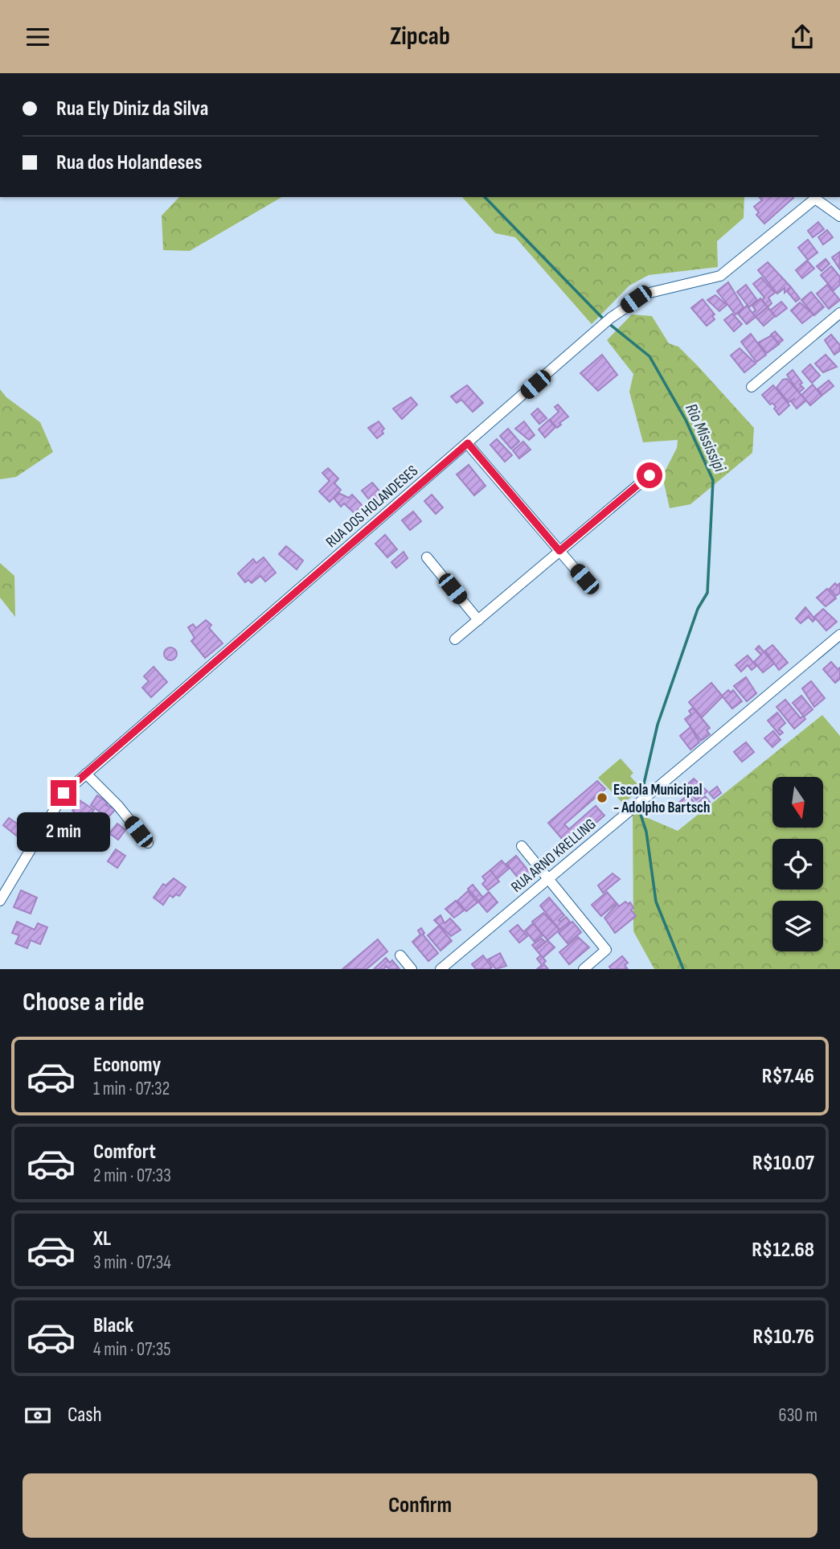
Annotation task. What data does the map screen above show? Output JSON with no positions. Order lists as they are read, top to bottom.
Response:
{
  "streets": {
    "street": ["RUA DOS HOLANDESES", "RUA ARNO KRELLING"]
  },
  "water": ["Rio Mississípi"],
  "places": ["Escola Municipal - Adolpho Bartsch"],
  "north": "bottom",
  "page": {
    "header": "Zipcab",
    "banner": ["Rua Ely Diniz da Silva", "Rua dos Holandeses"],
    "bubble": "2 min",
    "heading": "Choose a ride",
    "list": [
      {
        "name": "Economy",
        "note": "1 min · 07:32",
        "value": "R$7.46"
      },
      {
        "name": "Comfort",
        "note": "2 min · 07:33",
        "value": "R$10.07"
      },
      {
        "name": "XL",
        "note": "3 min · 07:34",
        "value": "R$12.68"
      },
      {
        "name": "Black",
        "note": "4 min · 07:35",
        "value": "R$10.76"
      }
    ],
    "pay": ["Cash", "630 m"],
    "buttons": "Confirm"
  }
}
